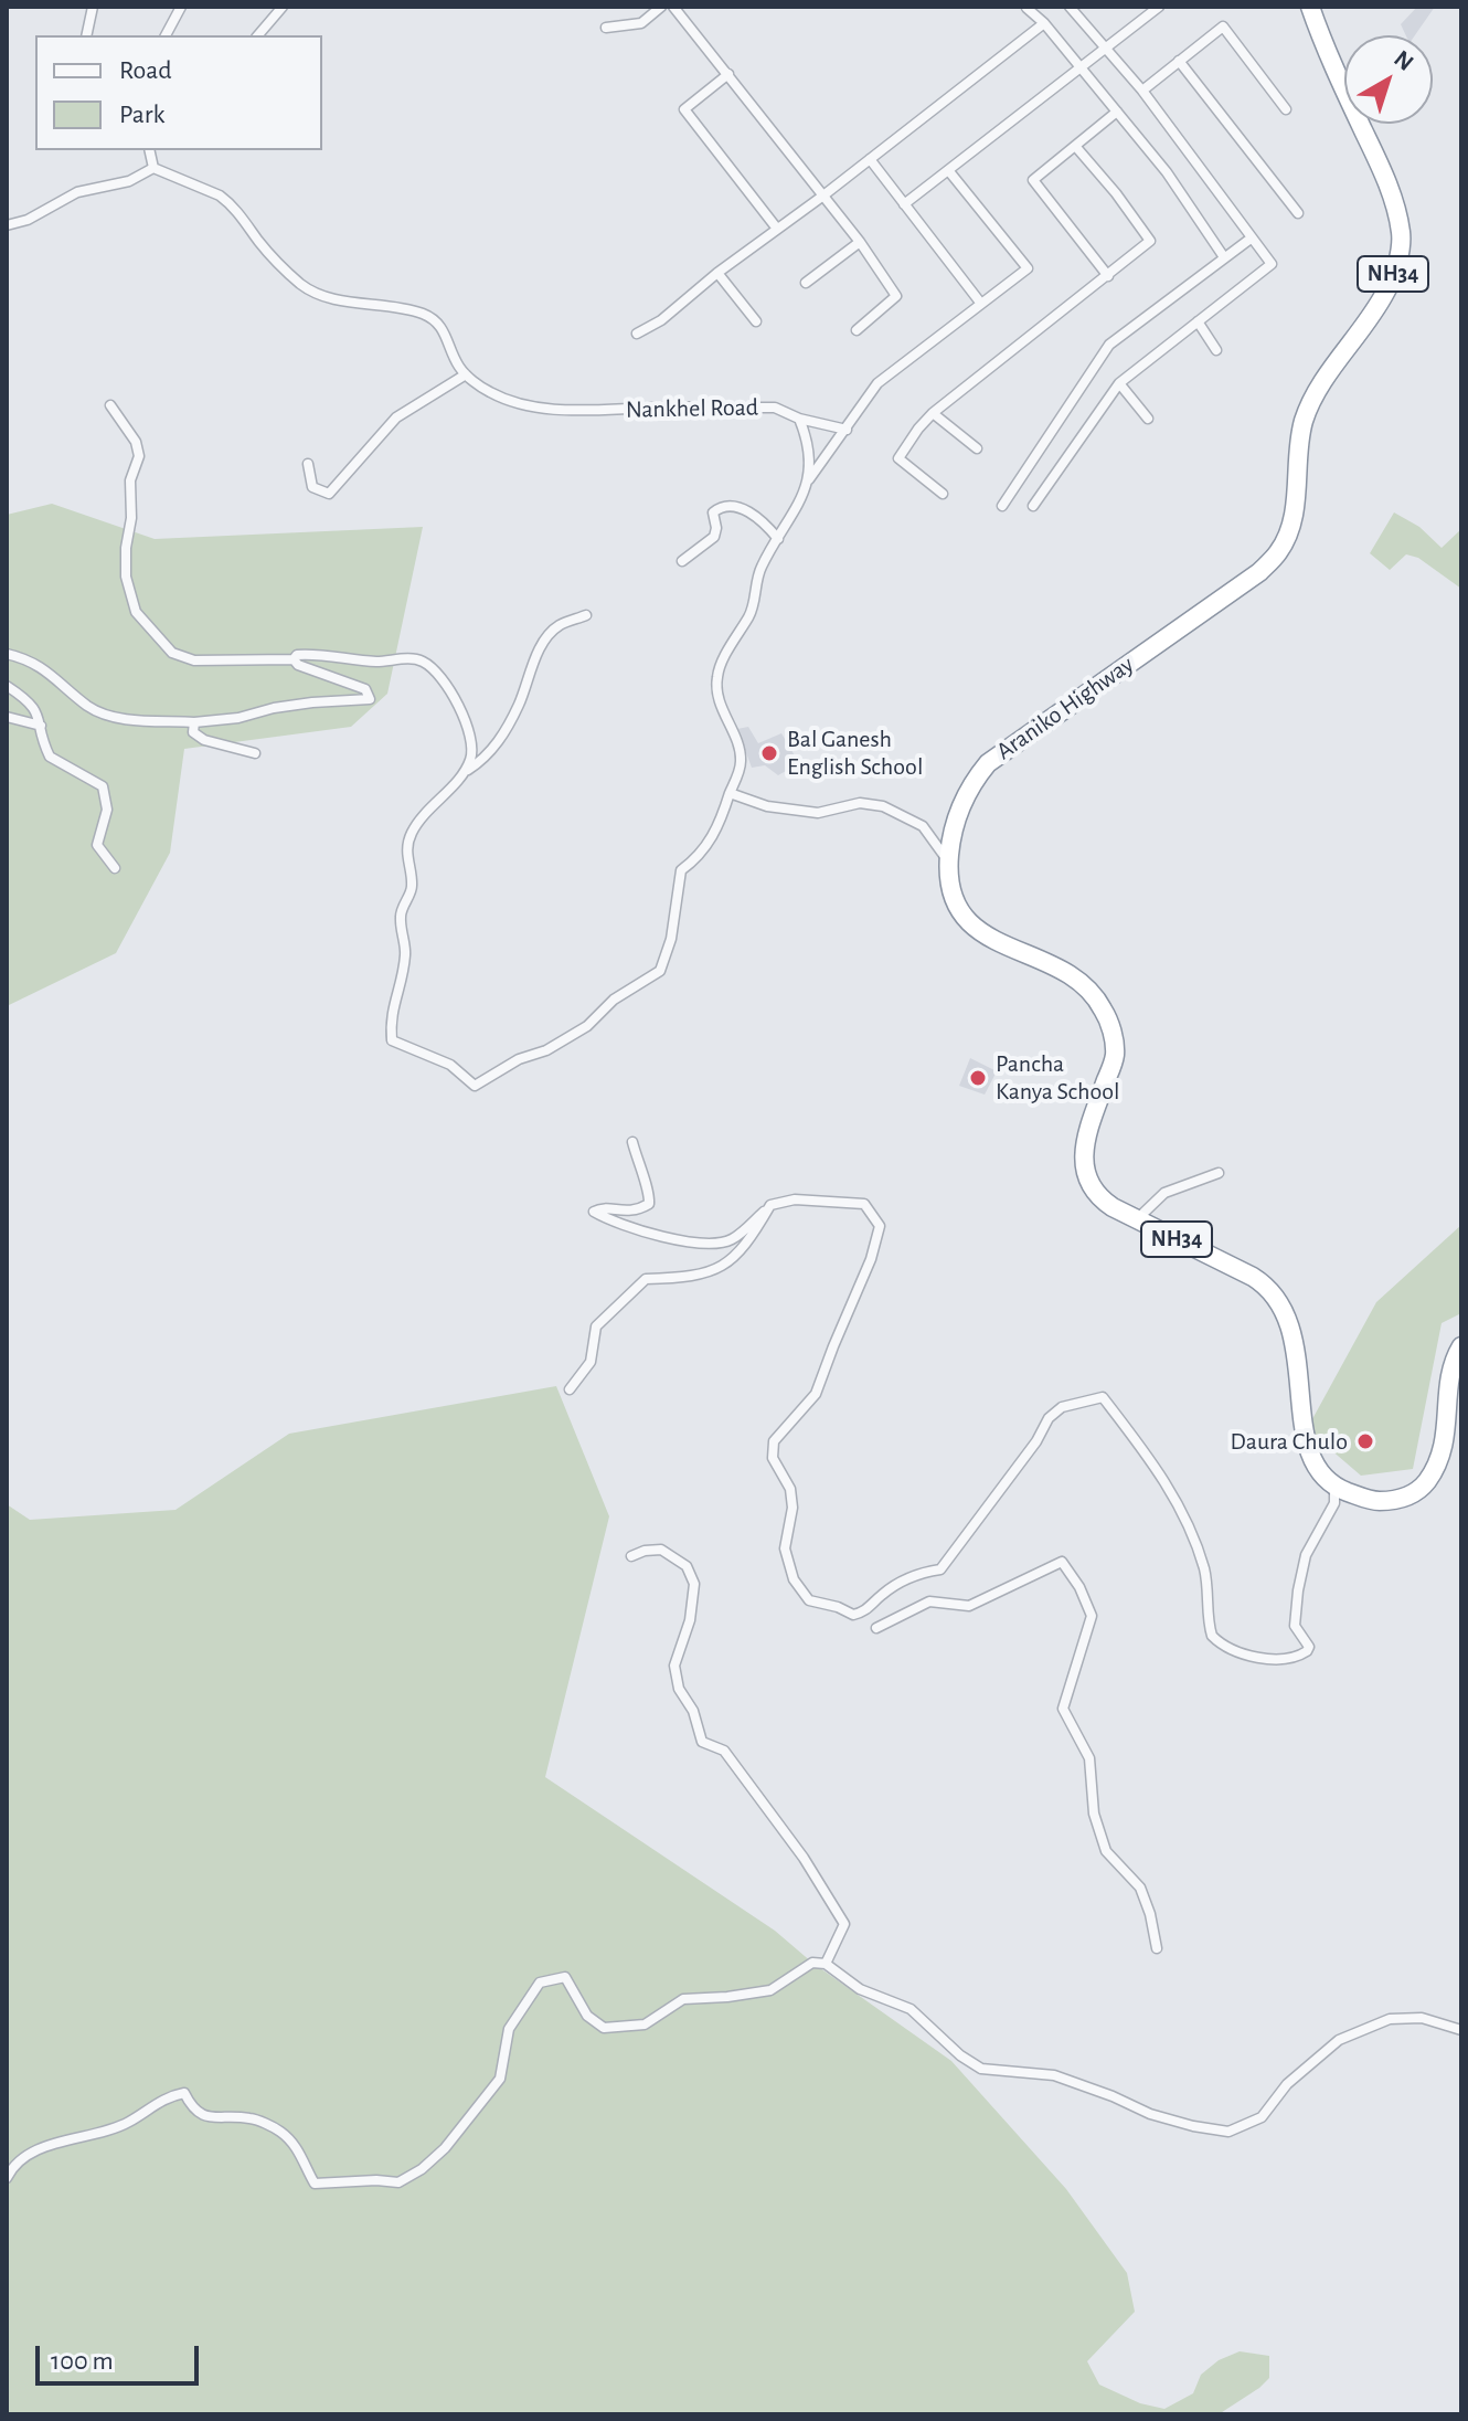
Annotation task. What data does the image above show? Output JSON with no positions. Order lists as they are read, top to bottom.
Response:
{
  "streets": {
    "highway": ["NH34", "Araniko Highway"],
    "street": ["Nankhel Road"]
  },
  "places": ["Bal Ganesh English School", "Pancha Kanya School", "Daura Chulo"],
  "legend": ["Road", "Park"],
  "scale_bar": "100 m",
  "north": "top right"
}
